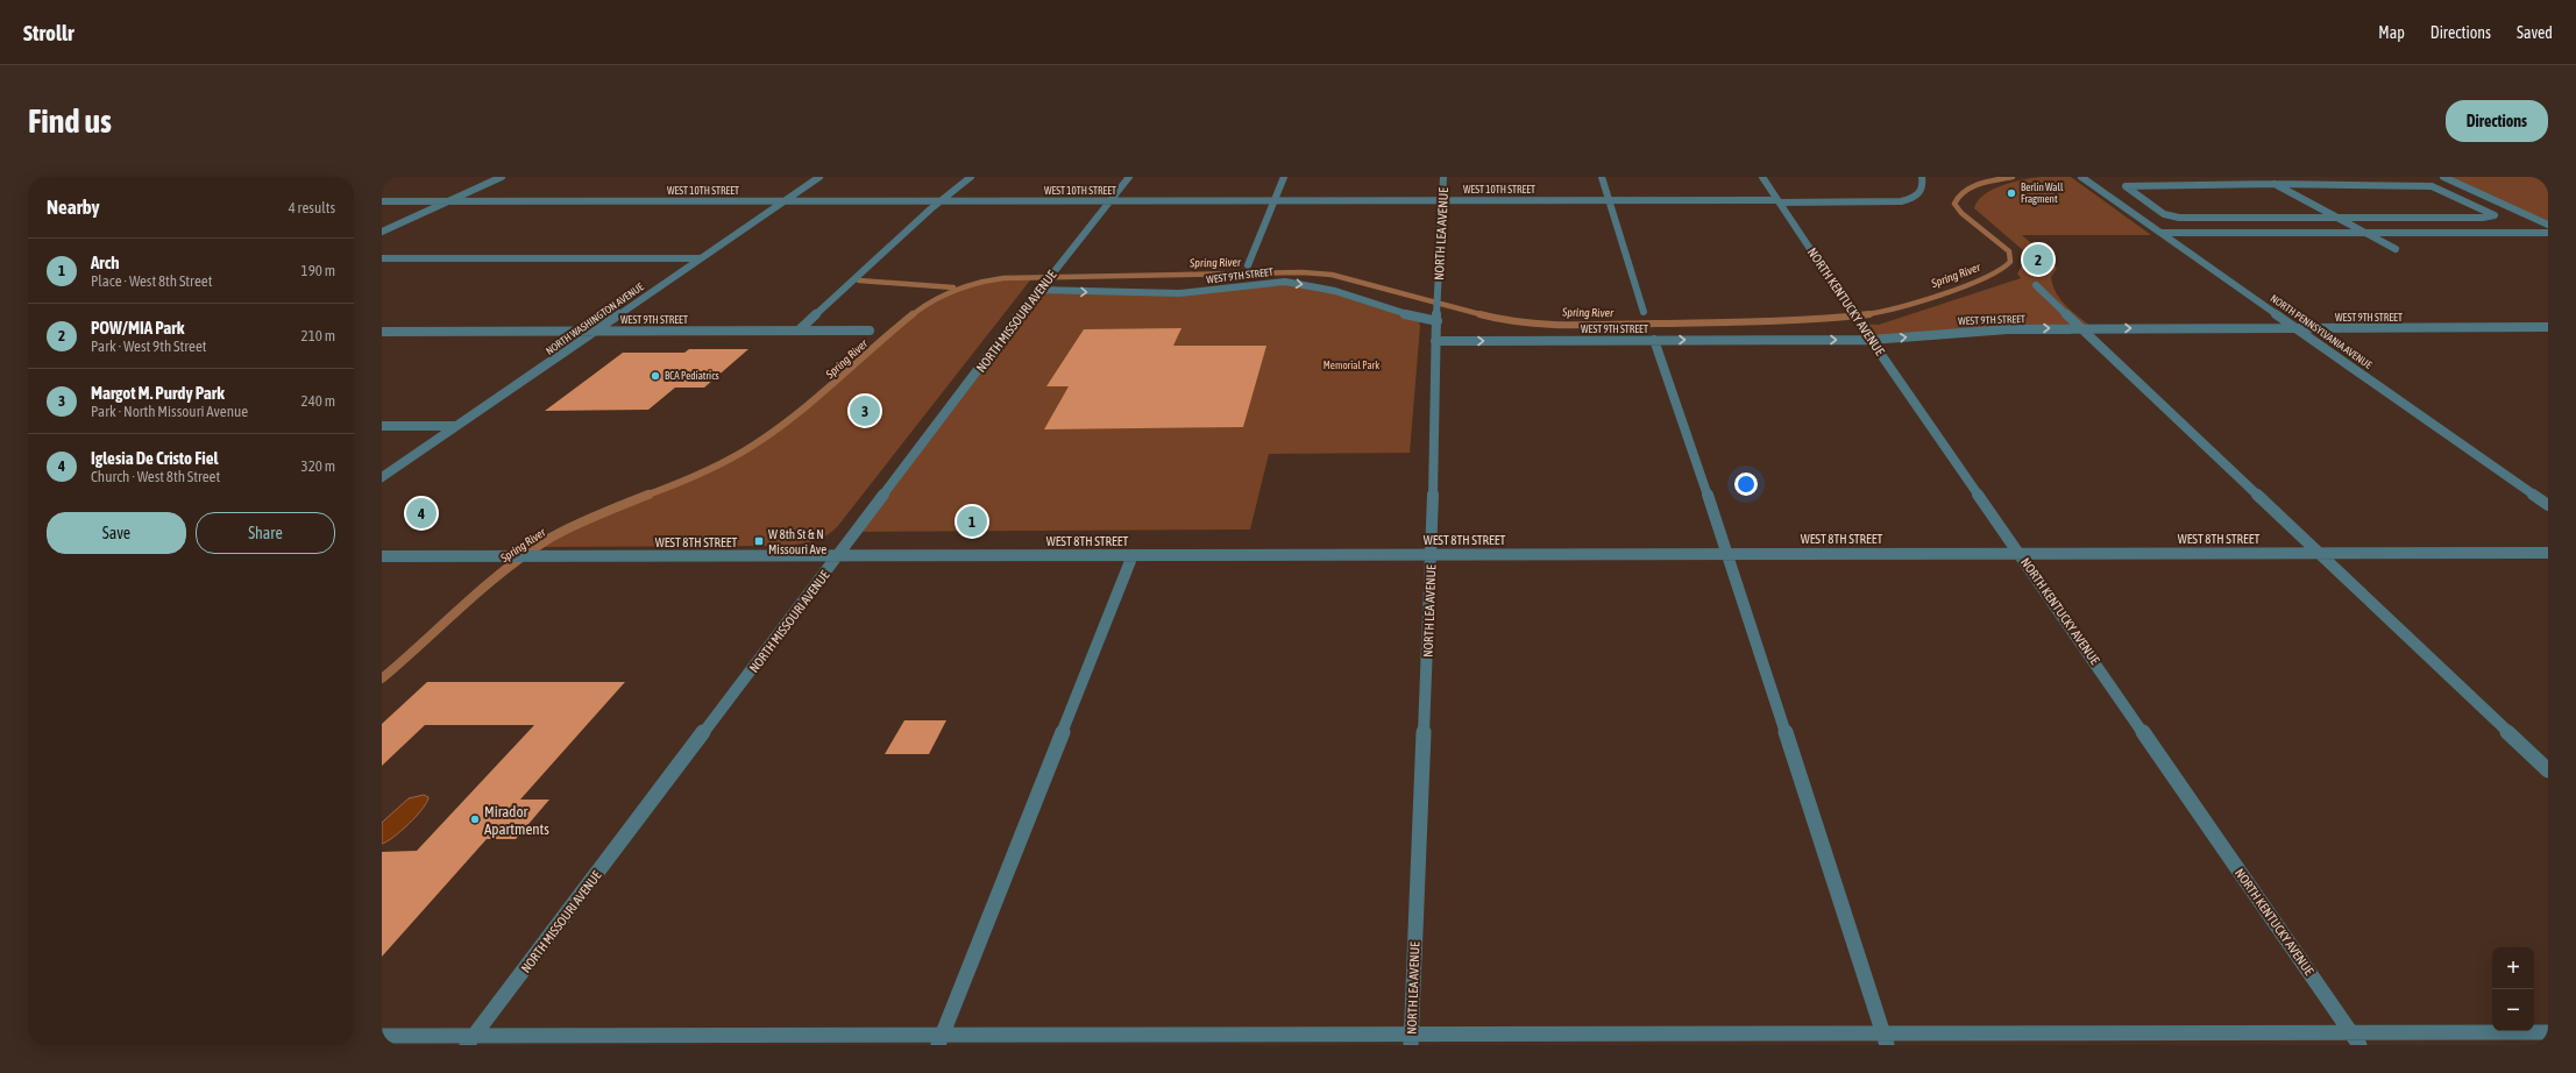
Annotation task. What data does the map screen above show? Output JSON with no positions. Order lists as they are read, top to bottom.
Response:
{
  "streets": {
    "street": [
      "WEST 10TH STREET",
      "NORTH LEA AVENUE",
      "WEST 9TH STREET",
      "NORTH KENTUCKY AVENUE",
      "NORTH WASHINGTON AVENUE",
      "NORTH MISSOURI AVENUE",
      "NORTH PENNSYLVANIA AVENUE",
      "WEST 8TH STREET"
    ]
  },
  "crossings": [
    ["WEST 10TH STREET", "NORTH LEA AVENUE"],
    ["WEST 10TH STREET", "NORTH KENTUCKY AVENUE"],
    ["WEST 10TH STREET", "NORTH WASHINGTON AVENUE"],
    ["WEST 10TH STREET", "NORTH MISSOURI AVENUE"],
    ["NORTH LEA AVENUE", "WEST 9TH STREET"],
    ["NORTH LEA AVENUE", "WEST 8TH STREET"],
    ["WEST 9TH STREET", "NORTH KENTUCKY AVENUE"],
    ["WEST 9TH STREET", "NORTH WASHINGTON AVENUE"],
    ["WEST 9TH STREET", "NORTH MISSOURI AVENUE"],
    ["WEST 9TH STREET", "NORTH PENNSYLVANIA AVENUE"],
    ["NORTH KENTUCKY AVENUE", "WEST 8TH STREET"],
    ["NORTH MISSOURI AVENUE", "WEST 8TH STREET"]
  ],
  "one_way": ["WEST 9TH STREET"],
  "water": ["Spring River"],
  "parks": ["Memorial Park"],
  "places": {
    "other": ["Berlin Wall Fragment", "BCA Pediatrics", "Mirador Apartments"],
    "transit": ["W 8th St & N Missouri Ave"]
  },
  "page": {
    "header": "Strollr",
    "nav": ["Map", "Directions", "Saved"],
    "buttons": [
      "Directions",
      ["Save", "Share"]
    ],
    "title": "Find us",
    "heading": ["Nearby", "4 results"],
    "list": [
      {
        "mark": "1",
        "name": "Arch",
        "note": "Place · West 8th Street",
        "value": "190 m"
      },
      {
        "mark": "2",
        "name": "POW/MIA Park",
        "note": "Park · West 9th Street",
        "value": "210 m"
      },
      {
        "mark": "3",
        "name": "Margot M. Purdy Park",
        "note": "Park · North Missouri Avenue",
        "value": "240 m"
      },
      {
        "mark": "4",
        "name": "Iglesia De Cristo Fiel",
        "note": "Church · West 8th Street",
        "value": "320 m"
      }
    ],
    "pins": [
      "2",
      "3",
      "4",
      "1"
    ],
    "map_buttons": ["+", "−"]
  }
}
